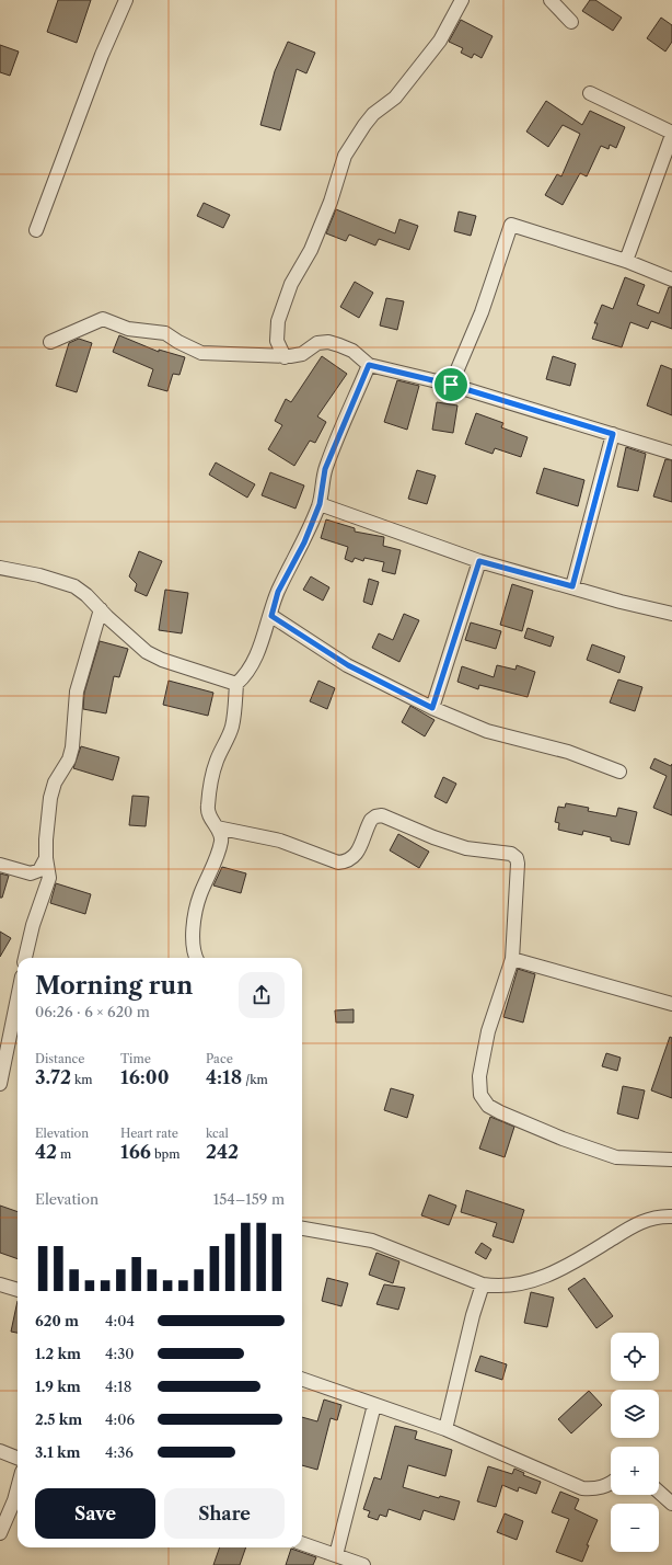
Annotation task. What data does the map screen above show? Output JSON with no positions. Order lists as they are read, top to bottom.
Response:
{
  "page": {
    "heading": ["Morning run", "06:26 · 6 × 620 m"],
    "stats": [
      ["Distance", "3.72 km"],
      ["Time", "16:00"],
      ["Pace", "4:18 /km"],
      ["Elevation", "42 m"],
      ["Heart rate", "166 bpm"],
      ["kcal", "242"]
    ],
    "chart": ["Elevation", "154–159 m"],
    "list": [
      {
        "name": "620 m",
        "note": "4:04"
      },
      {
        "name": "1.2 km",
        "note": "4:30"
      },
      {
        "name": "1.9 km",
        "note": "4:18"
      },
      {
        "name": "2.5 km",
        "note": "4:06"
      },
      {
        "name": "3.1 km",
        "note": "4:36"
      }
    ],
    "map_buttons": ["+", "−"],
    "buttons": ["Save", "Share"]
  }
}
